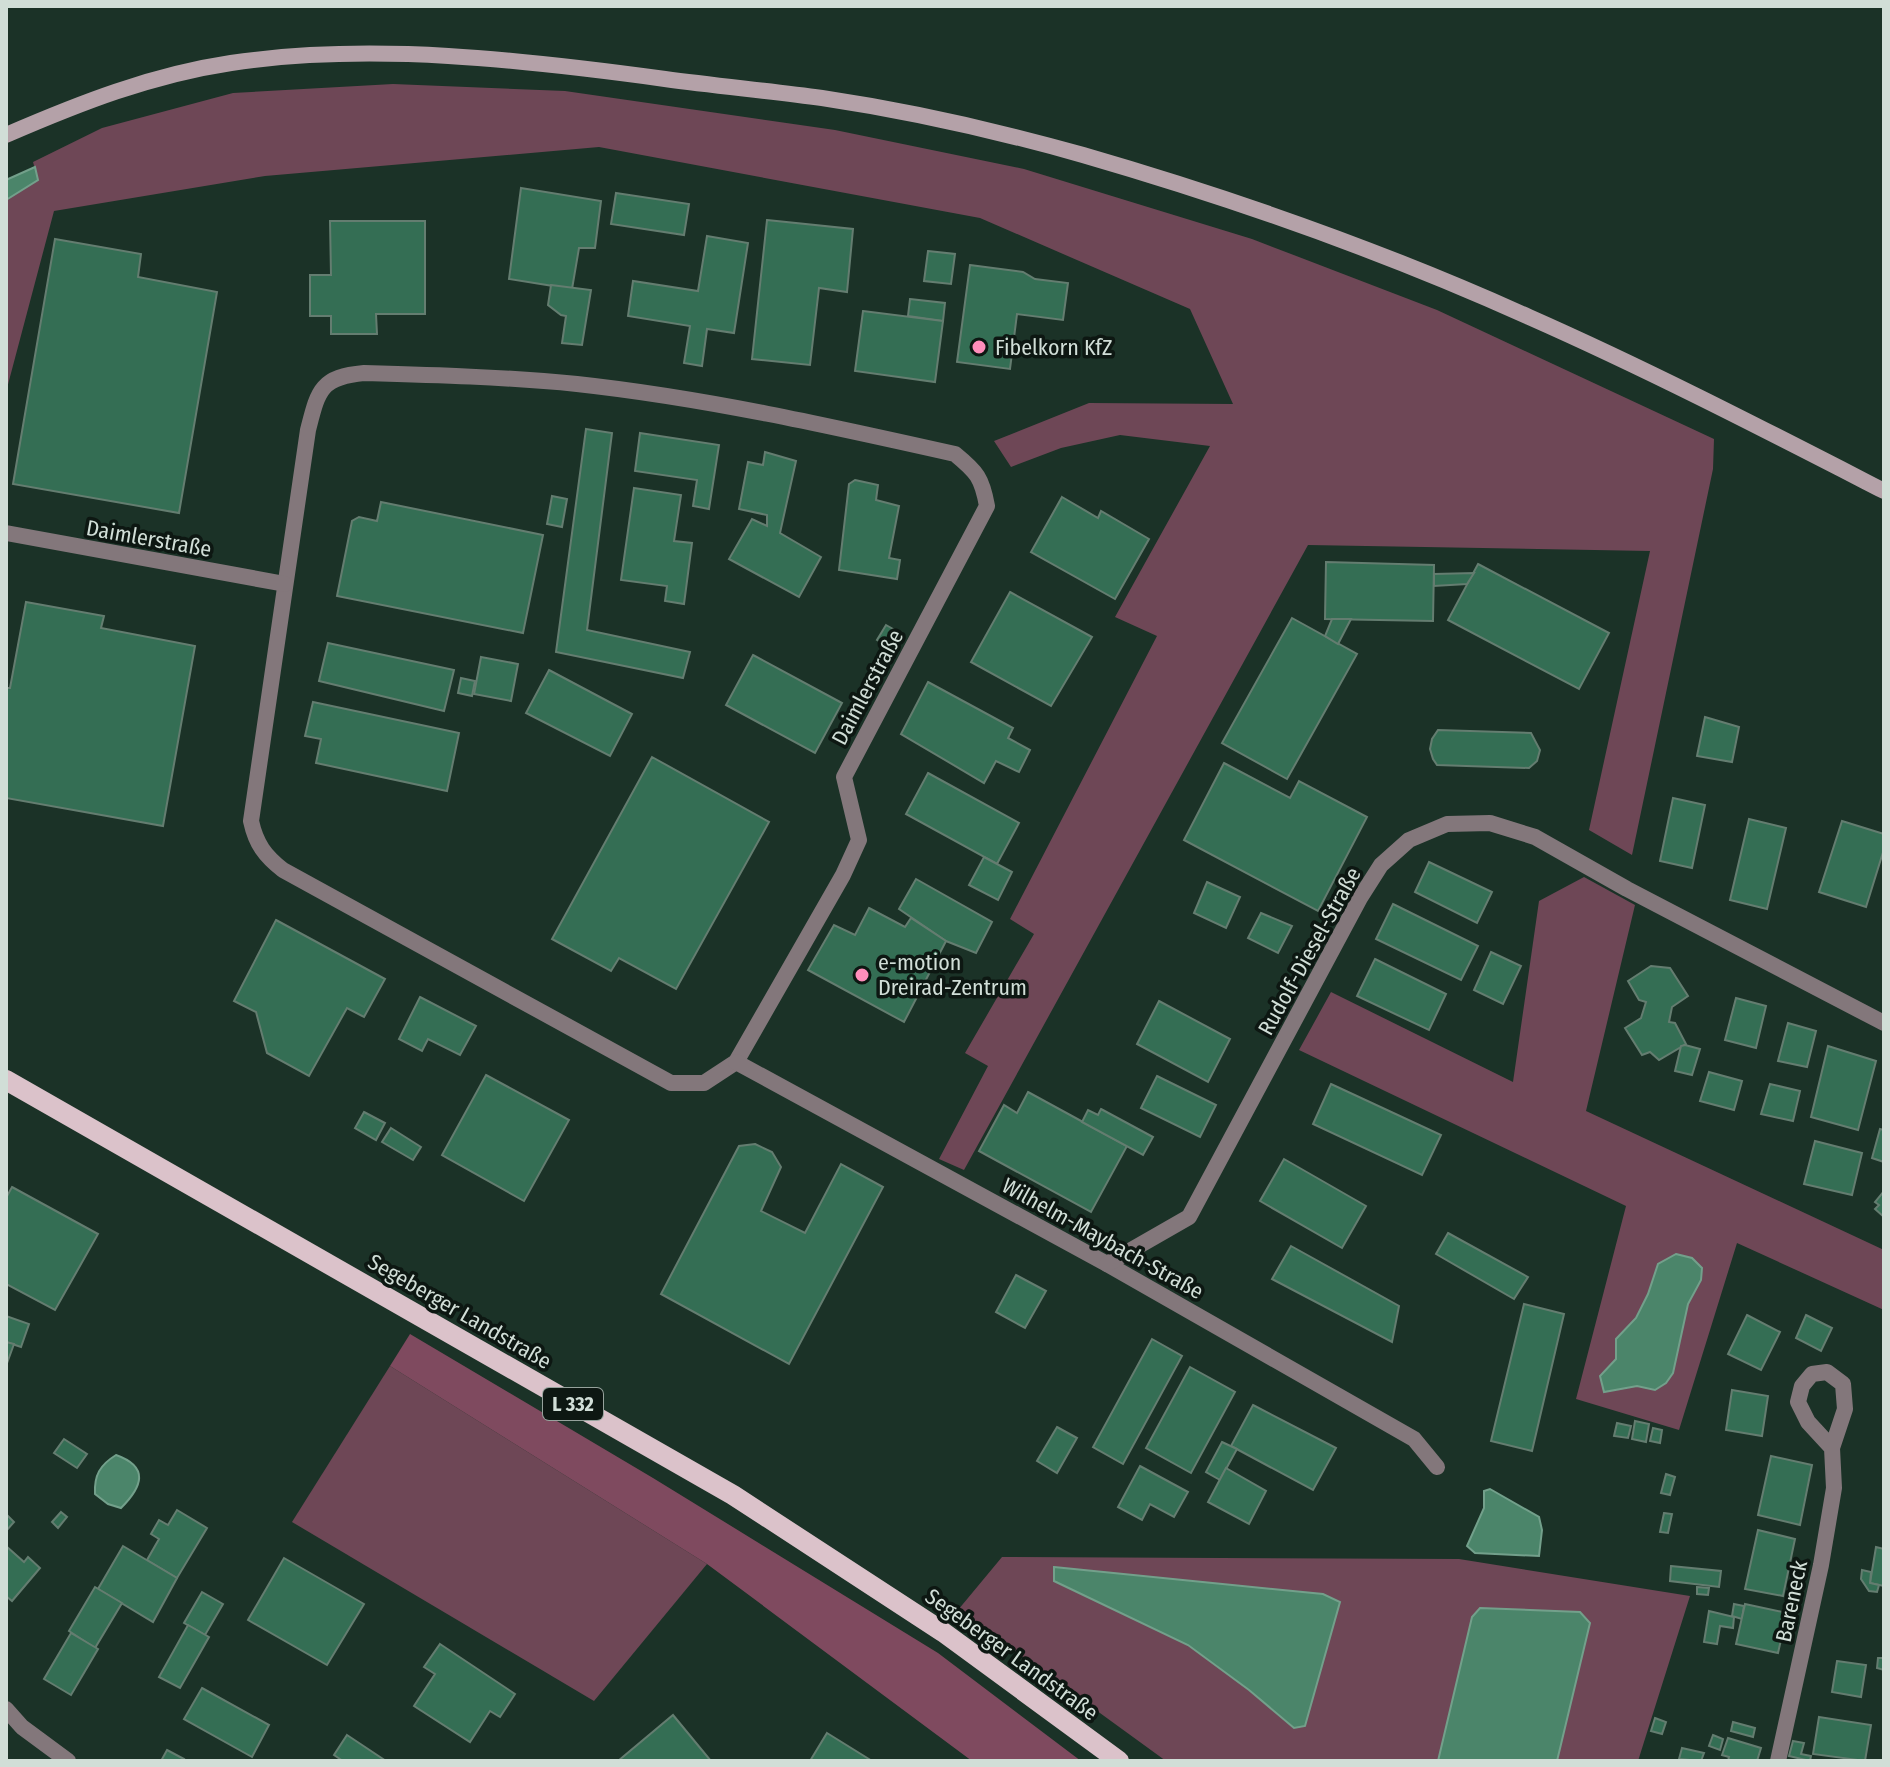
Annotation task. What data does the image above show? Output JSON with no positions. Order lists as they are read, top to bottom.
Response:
{
  "streets": {
    "main road": ["Segeberger Landstraße", "L 332"],
    "street": [
      "Daimlerstraße",
      "Rudolf-Diesel-Straße",
      "Wilhelm-Maybach-Straße",
      "Bareneck"
    ]
  },
  "crossings": [
    ["Daimlerstraße", "Wilhelm-Maybach-Straße"],
    ["Rudolf-Diesel-Straße", "Wilhelm-Maybach-Straße"]
  ],
  "places": ["Fibelkorn KfZ", "e-motion Dreirad-Zentrum"]
}
